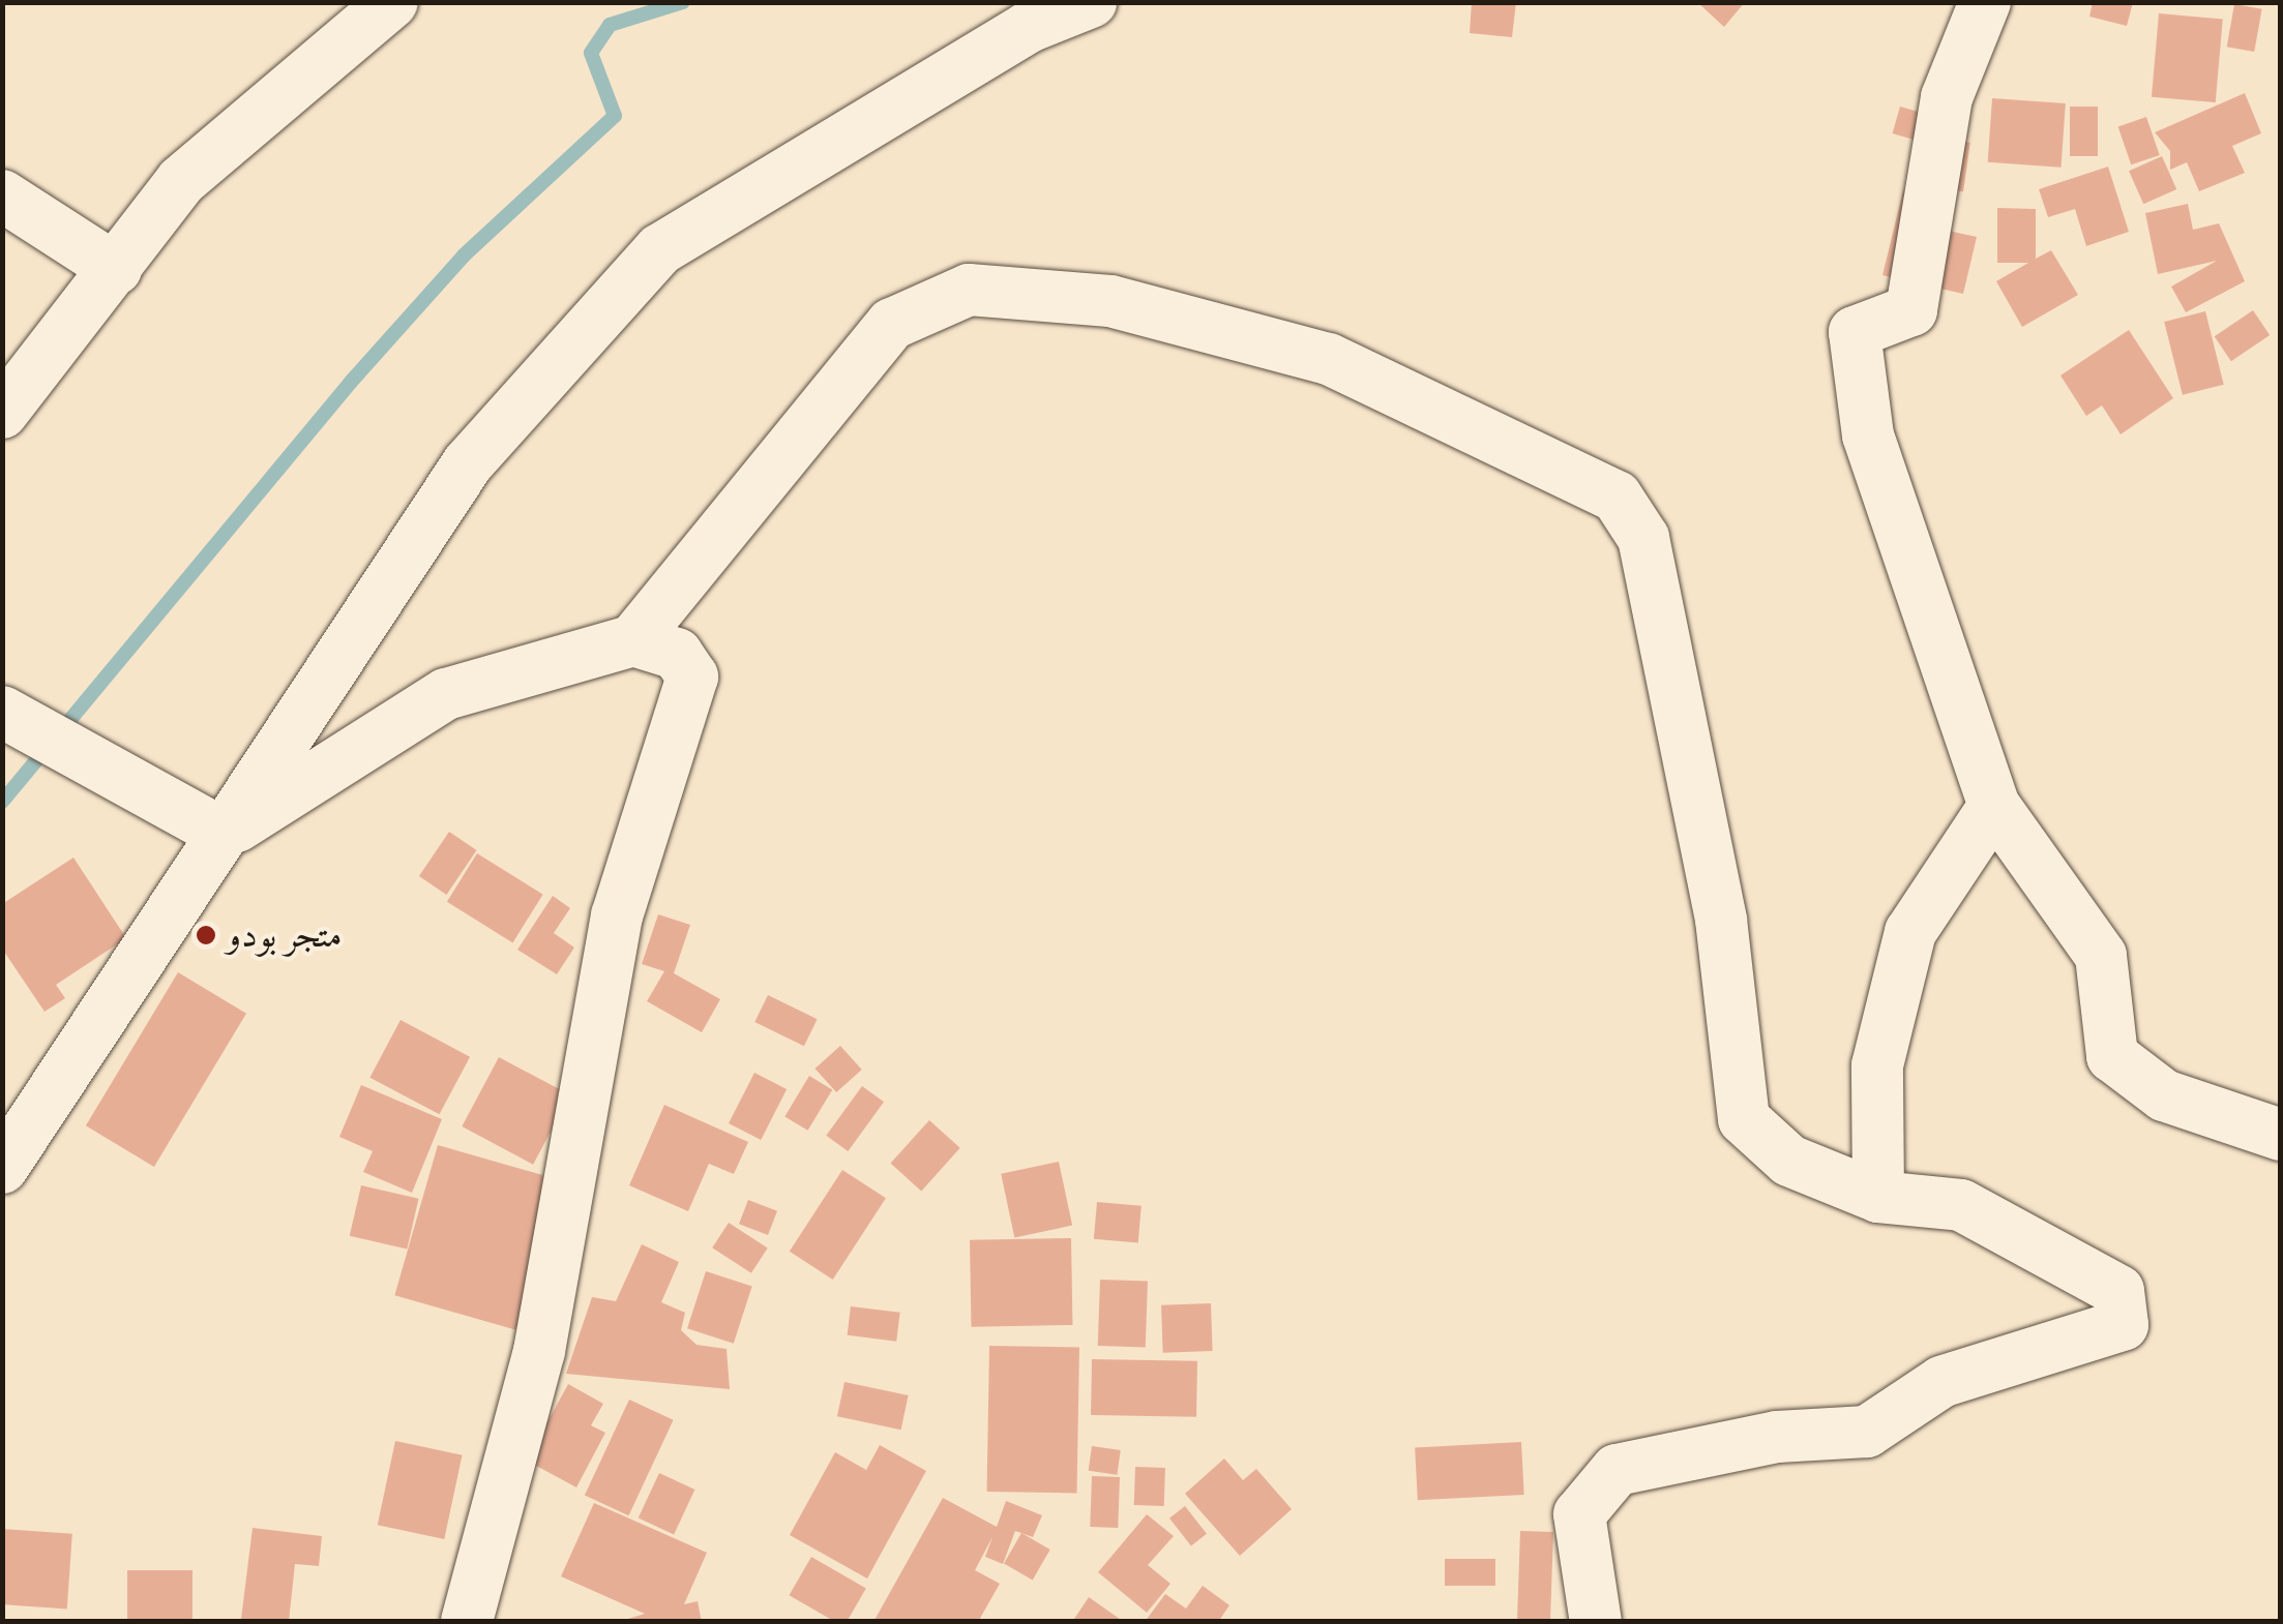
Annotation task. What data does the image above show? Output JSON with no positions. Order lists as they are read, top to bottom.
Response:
{
  "places": ["متجر بودو"]
}
